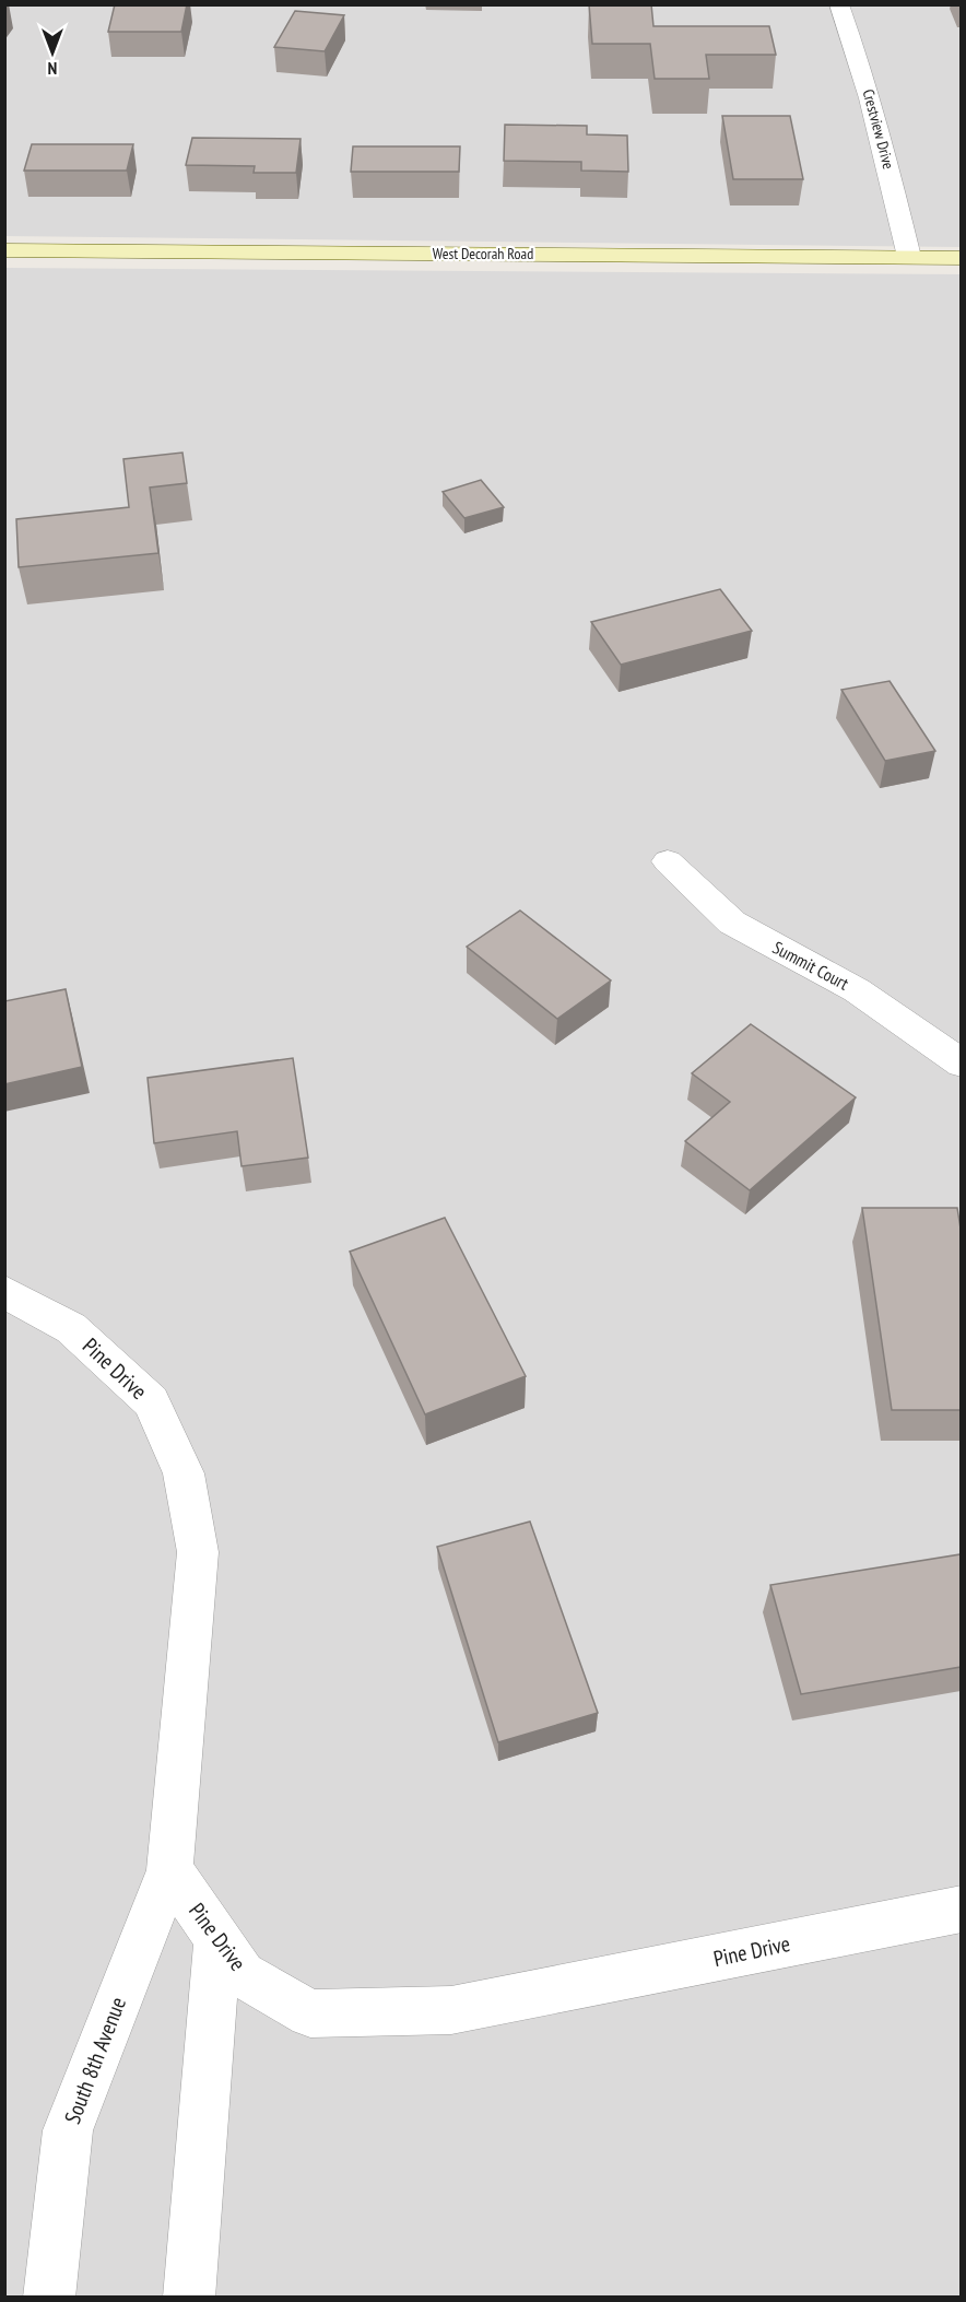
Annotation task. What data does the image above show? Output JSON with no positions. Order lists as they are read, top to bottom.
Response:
{
  "streets": {
    "street": [
      "Crestview Drive",
      "West Decorah Road",
      "Summit Court",
      "Pine Drive",
      "South 8th Avenue"
    ]
  },
  "crossings": [
    ["Crestview Drive", "West Decorah Road"],
    ["Pine Drive", "South 8th Avenue"]
  ],
  "north": "bottom"
}
